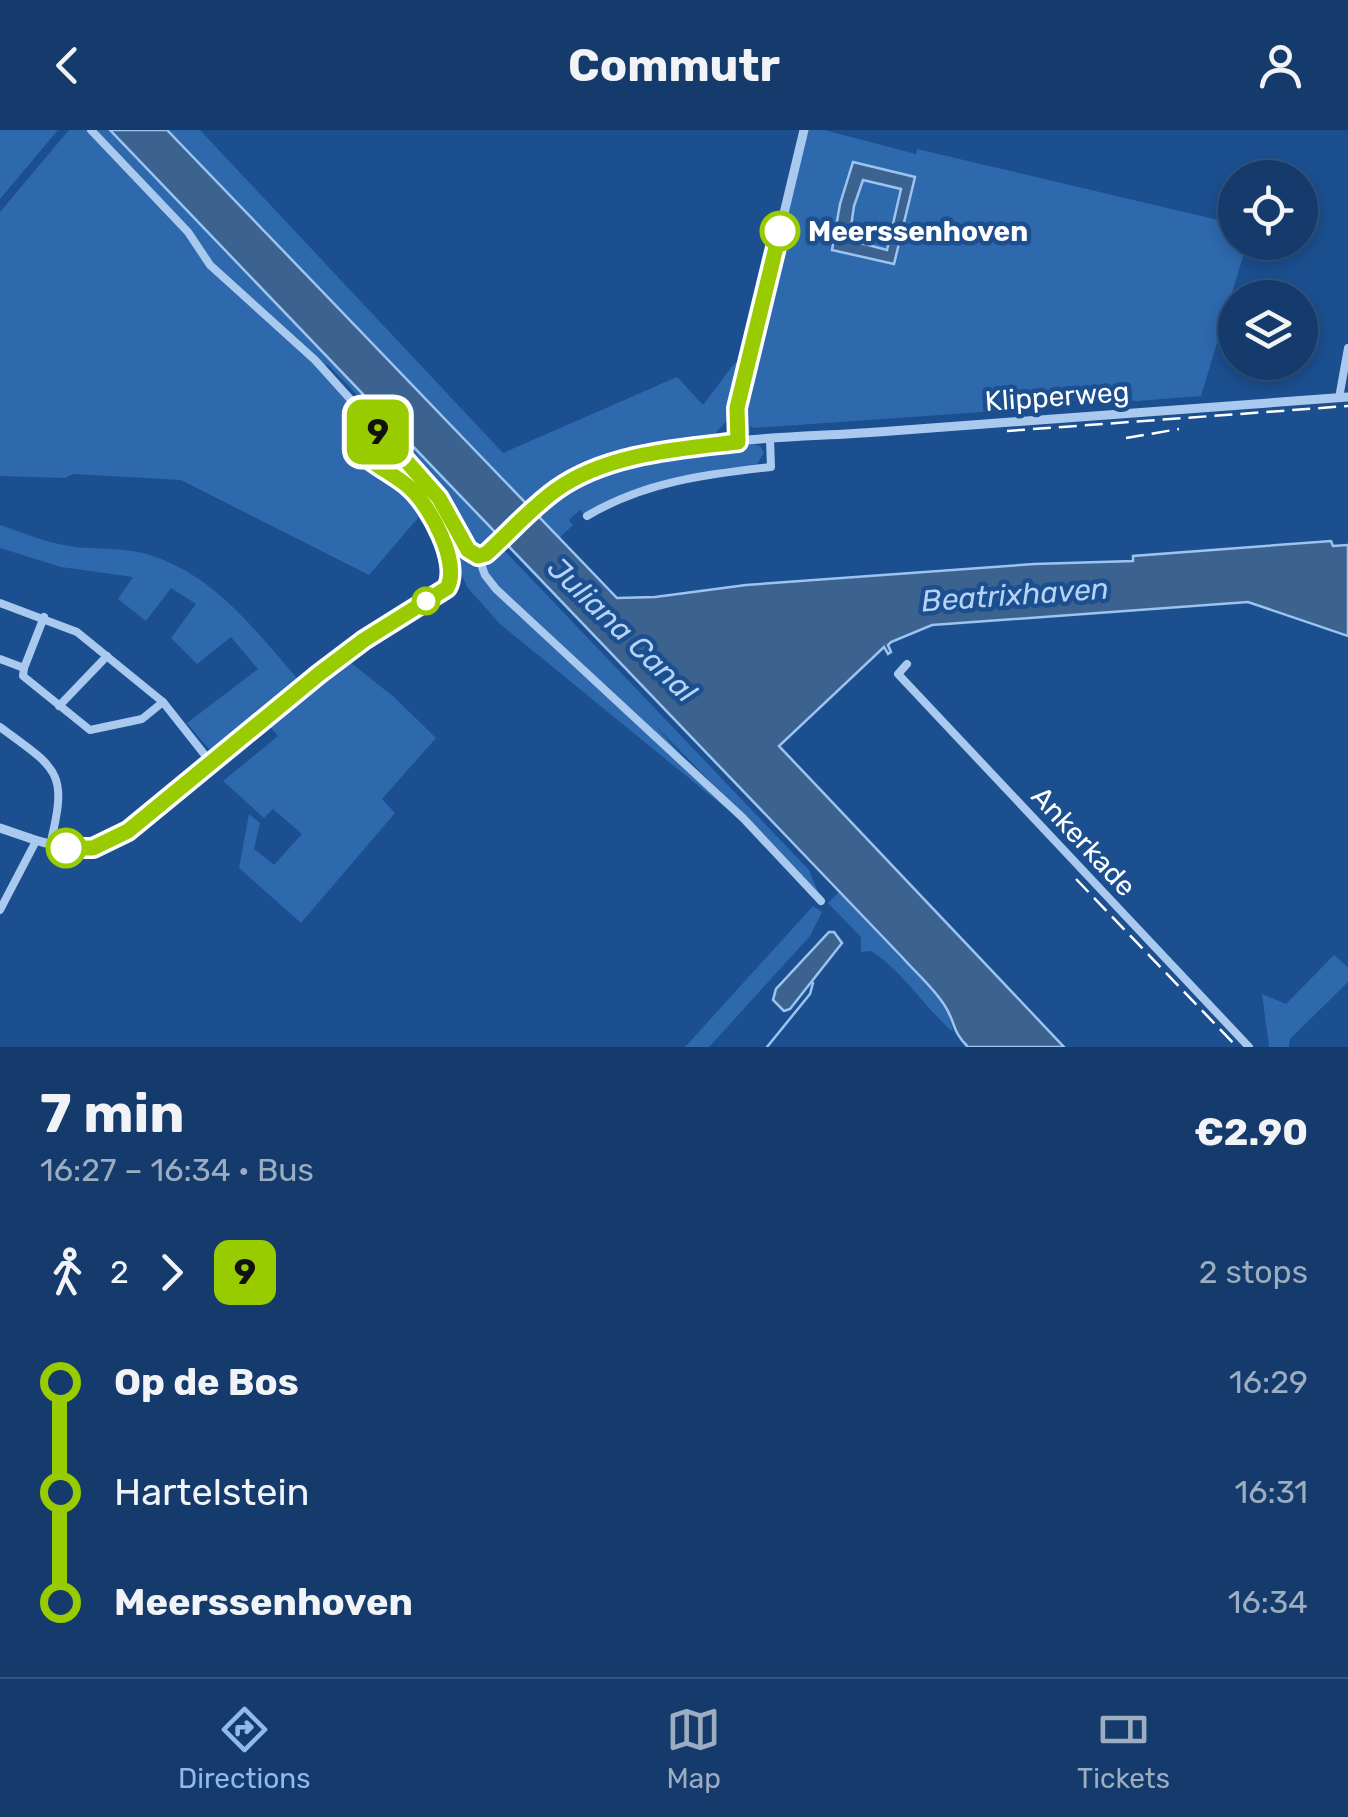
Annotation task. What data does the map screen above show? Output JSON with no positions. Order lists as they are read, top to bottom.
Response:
{
  "streets": {
    "street": ["Klipperweg", "Ankerkade"]
  },
  "water": ["Beatrixhaven", "Juliana Canal"],
  "places": ["Meerssenhoven"],
  "lines": ["bus line 9"],
  "page": {
    "header": "Commutr",
    "on_map": "9",
    "heading": ["7 min", "16:27 – 16:34 · Bus", "€2.90"],
    "legs": ["2", "9", "2 stops"],
    "list": [
      {
        "name": "Op de Bos",
        "value": "16:29"
      },
      {
        "name": "Hartelstein",
        "value": "16:31"
      },
      {
        "name": "Meerssenhoven",
        "value": "16:34"
      }
    ],
    "tabs": ["Directions", "Map", "Tickets"]
  }
}
